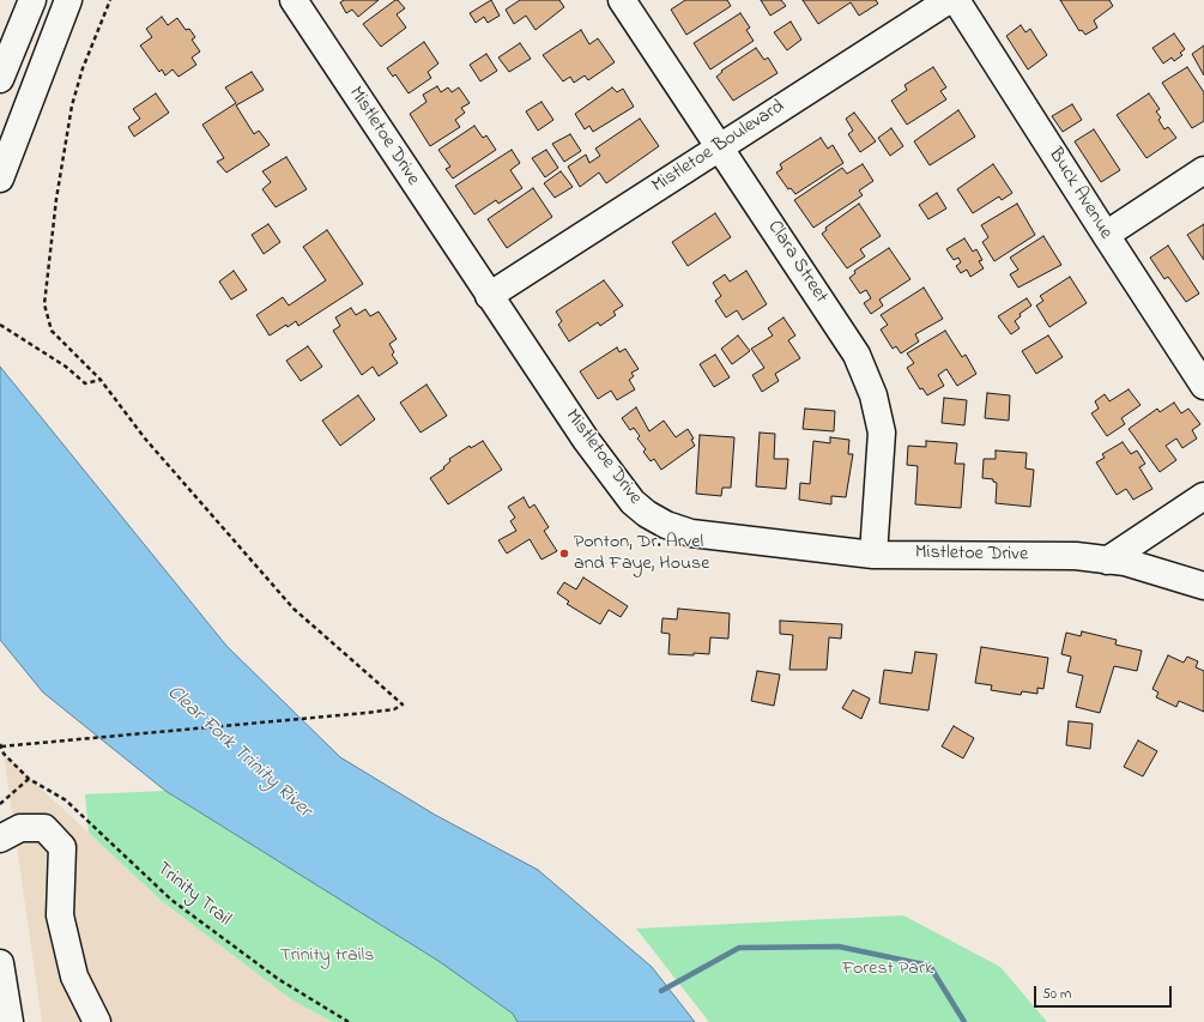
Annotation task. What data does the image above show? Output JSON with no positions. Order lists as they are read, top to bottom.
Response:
{
  "streets": {
    "street": [
      "Mistletoe Drive",
      "Mistletoe Boulevard",
      "Buck Avenue",
      "Clara Street"
    ],
    "path": ["Trinity Trail"]
  },
  "crossings": [
    ["Mistletoe Drive", "Mistletoe Boulevard"],
    ["Mistletoe Drive", "Clara Street"],
    ["Mistletoe Boulevard", "Clara Street"]
  ],
  "water": ["Clear Fork Trinity River"],
  "parks": ["Trinity trails", "Forest Park"],
  "places": ["Ponton, Dr. Arvel and Faye, House"],
  "scale_bar": "50 m"
}
